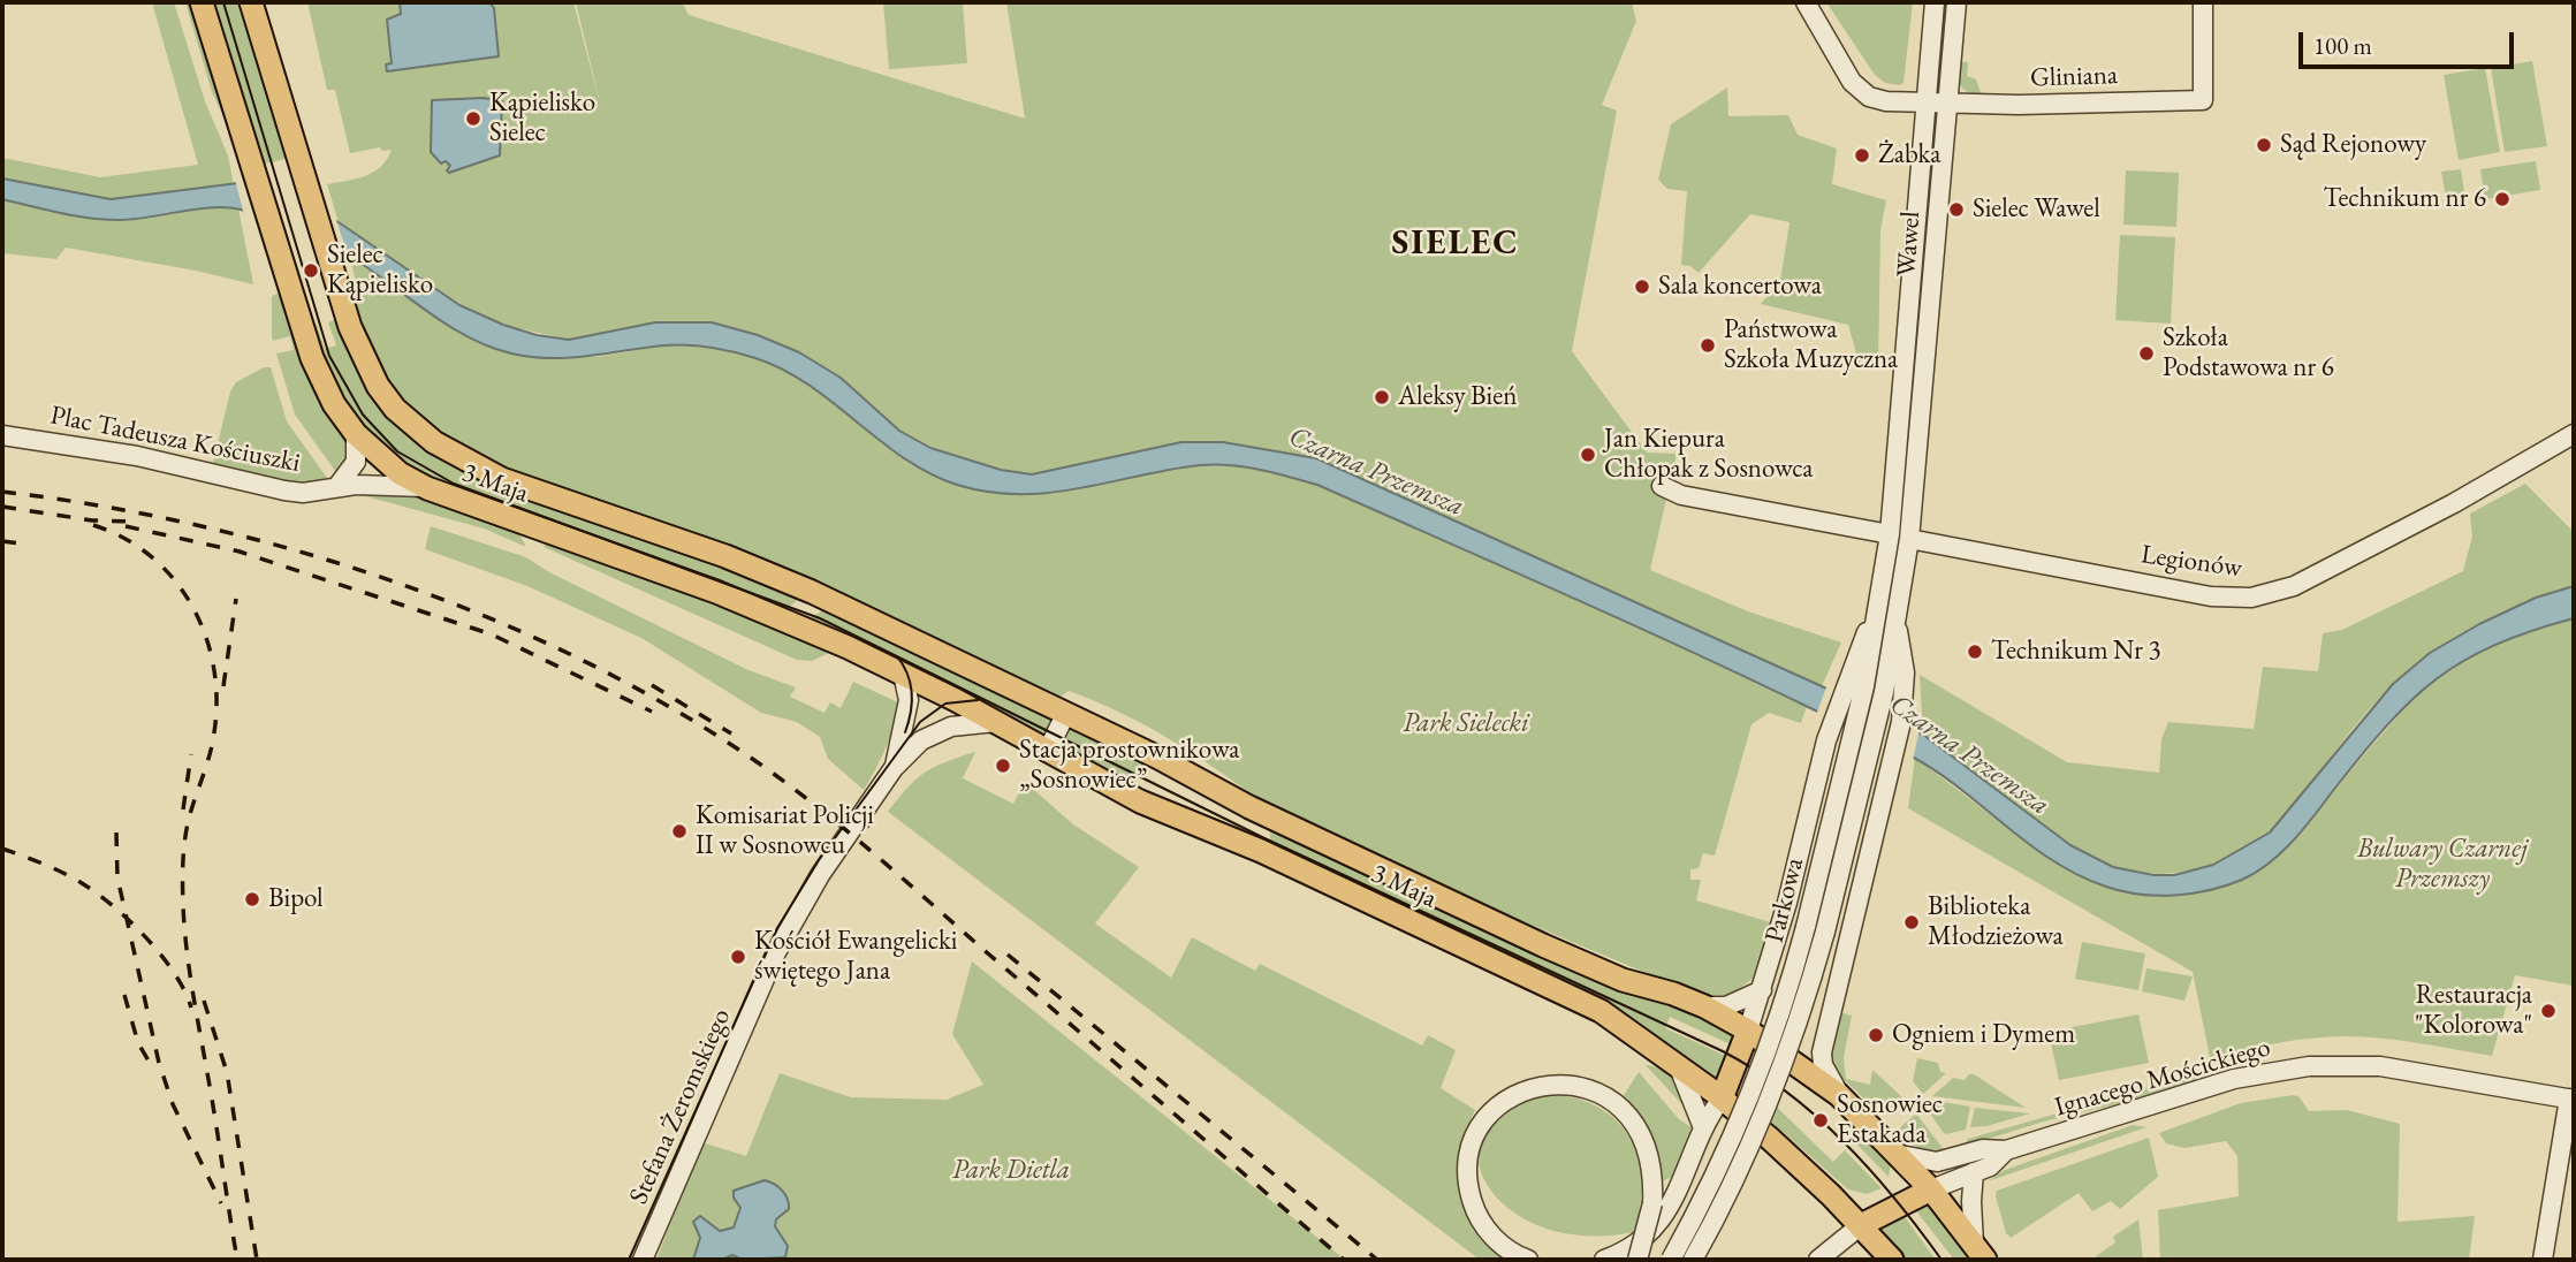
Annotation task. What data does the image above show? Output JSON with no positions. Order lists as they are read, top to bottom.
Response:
{
  "streets": {
    "main road": ["3 Maja"],
    "street": [
      "Gliniana",
      "Wawel",
      "Plac Tadeusza Kościuszki",
      "Legionów",
      "Parkowa",
      "Ignacego Mościckiego",
      "Stefana Żeromskiego"
    ]
  },
  "crossings": [
    ["Gliniana", "Wawel"],
    ["Wawel", "Legionów"],
    ["Wawel", "Parkowa"],
    ["Plac Tadeusza Kościuszki", "3 Maja"],
    ["3 Maja", "Ignacego Mościckiego"],
    ["3 Maja", "Stefana Żeromskiego"],
    ["Legionów", "Parkowa"]
  ],
  "districts": ["SIELEC"],
  "water": ["Czarna Przemsza"],
  "parks": ["Park Sielecki", "Bulwary Czarnej Przemszy", "Park Dietla"],
  "places": [
    "Kąpielisko Sielec",
    "Sąd Rejonowy",
    "Żabka",
    "Technikum nr 6",
    "Sielec Wawel",
    "Sielec Kąpielisko",
    "Sala koncertowa",
    "Państwowa Szkoła Muzyczna",
    "Szkoła Podstawowa nr 6",
    "Aleksy Bień",
    "Jan Kiepura Chłopak z Sosnowca",
    "Technikum Nr 3",
    "Stacja prostownikowa „Sosnowiec”",
    "Komisariat Policji II w Sosnowcu",
    "Bipol",
    "Biblioteka Młodzieżowa",
    "Kościół Ewangelicki świętego Jana",
    "Restauracja \"Kolorowa\"",
    "Ogniem i Dymem",
    "Sosnowiec Estakada"
  ],
  "scale_bar": "100 m"
}
